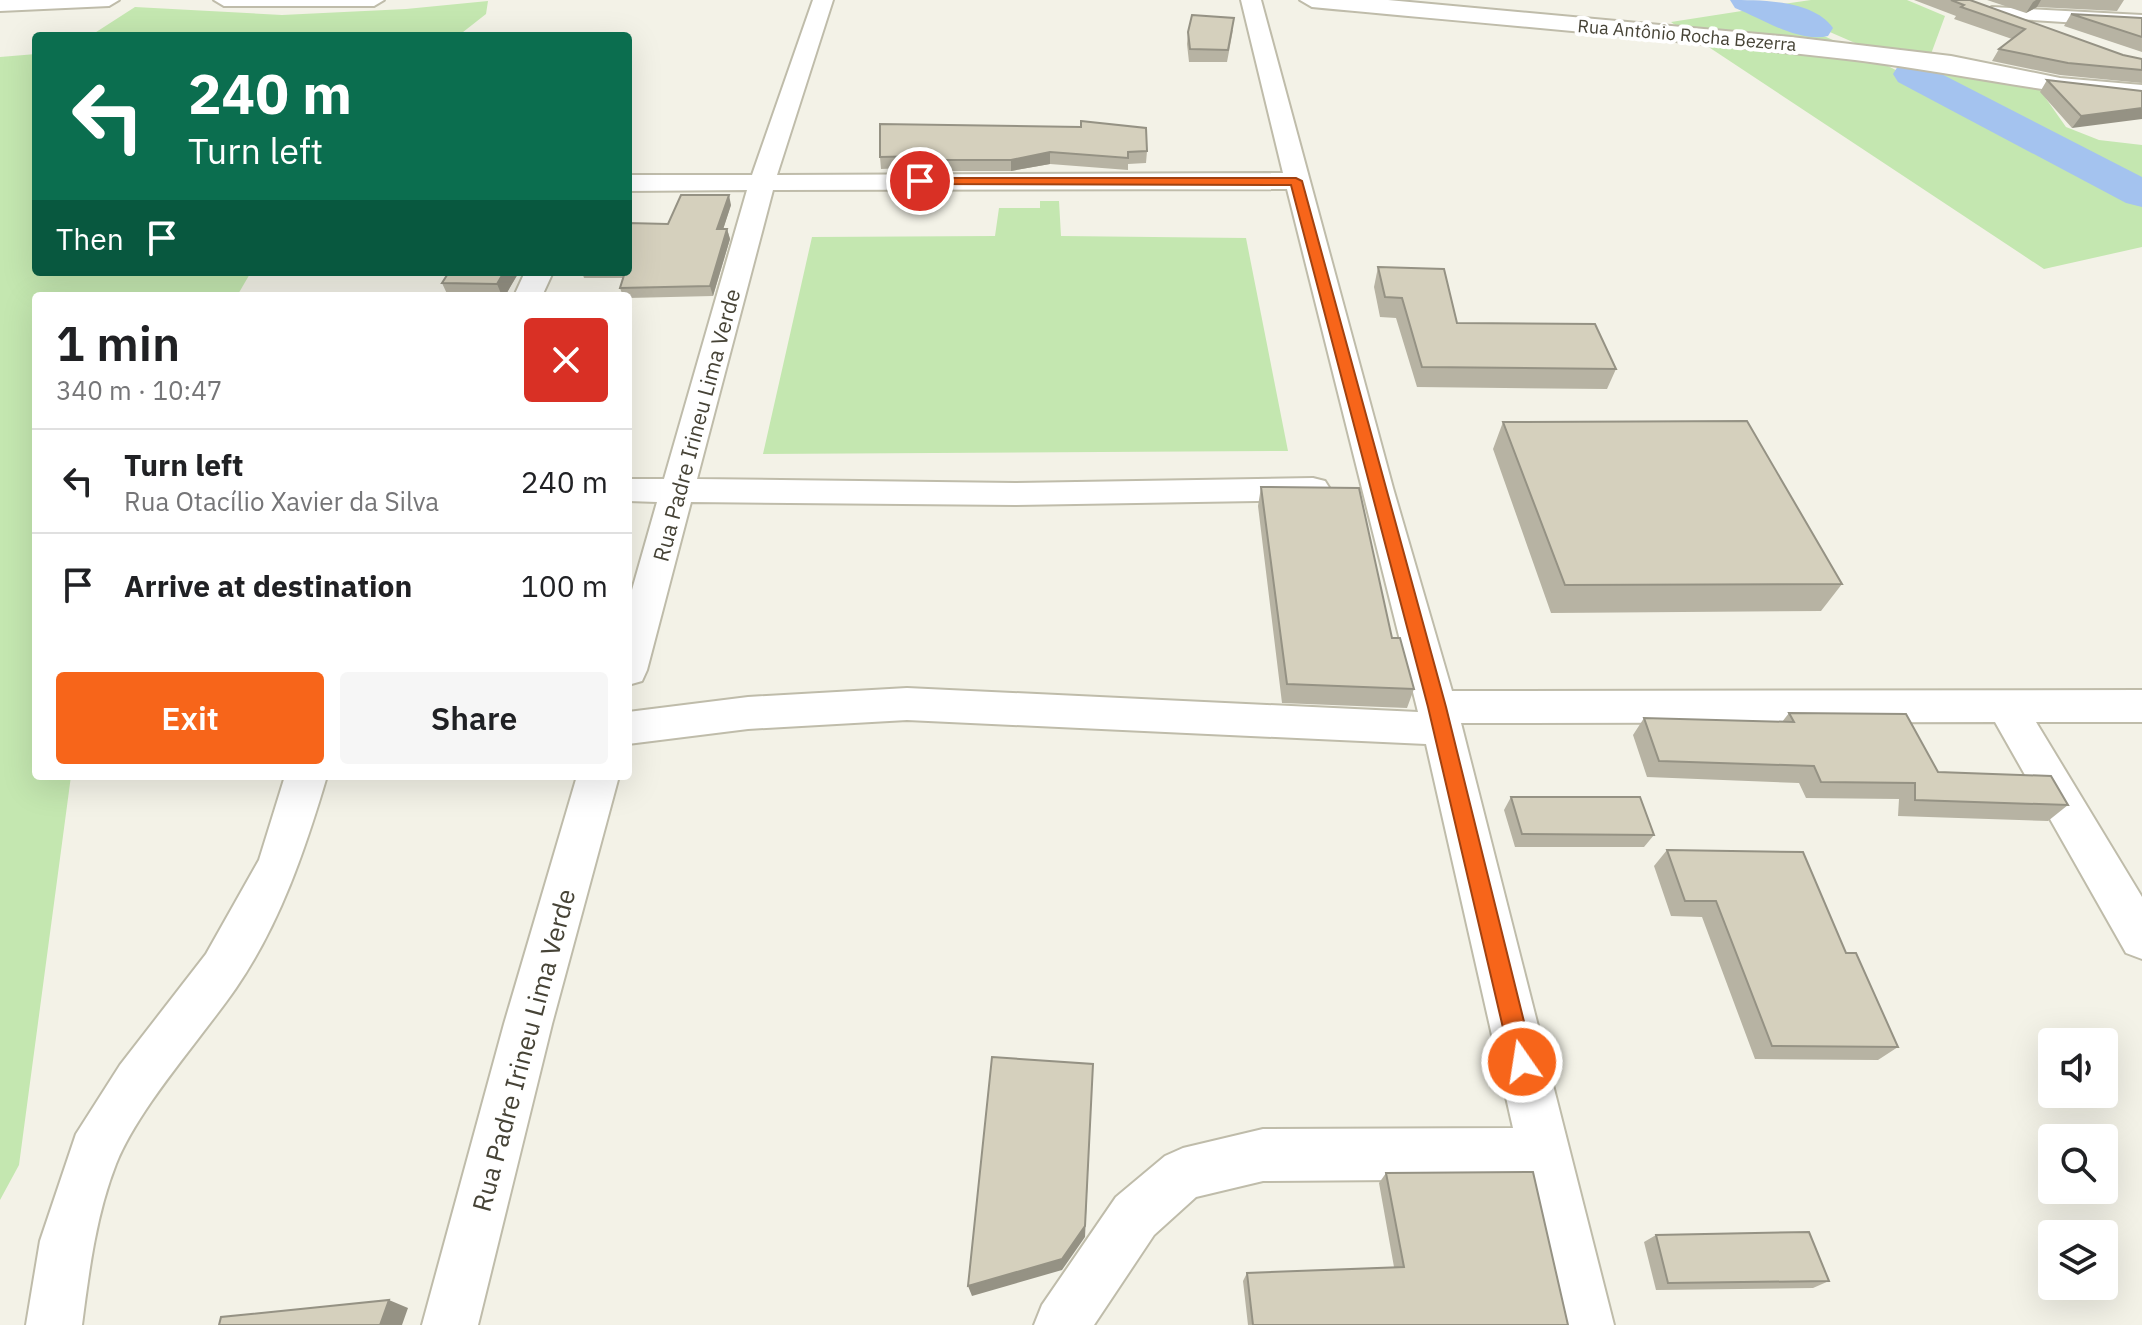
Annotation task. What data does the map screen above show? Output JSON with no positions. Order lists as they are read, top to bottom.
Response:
{
  "streets": {
    "street": ["Rua Antônio Rocha Bezerra", "Rua Padre Irineu Lima Verde"]
  },
  "page": {
    "turn": ["240 m", "Turn left"],
    "then": "Then",
    "heading": ["1 min", "340 m · 10:47"],
    "list": [
      {
        "name": "Turn left",
        "note": "Rua Otacílio Xavier da Silva",
        "value": "240 m"
      },
      {
        "name": "Arrive at destination",
        "value": "100 m"
      }
    ],
    "buttons": ["Exit", "Share"]
  }
}
